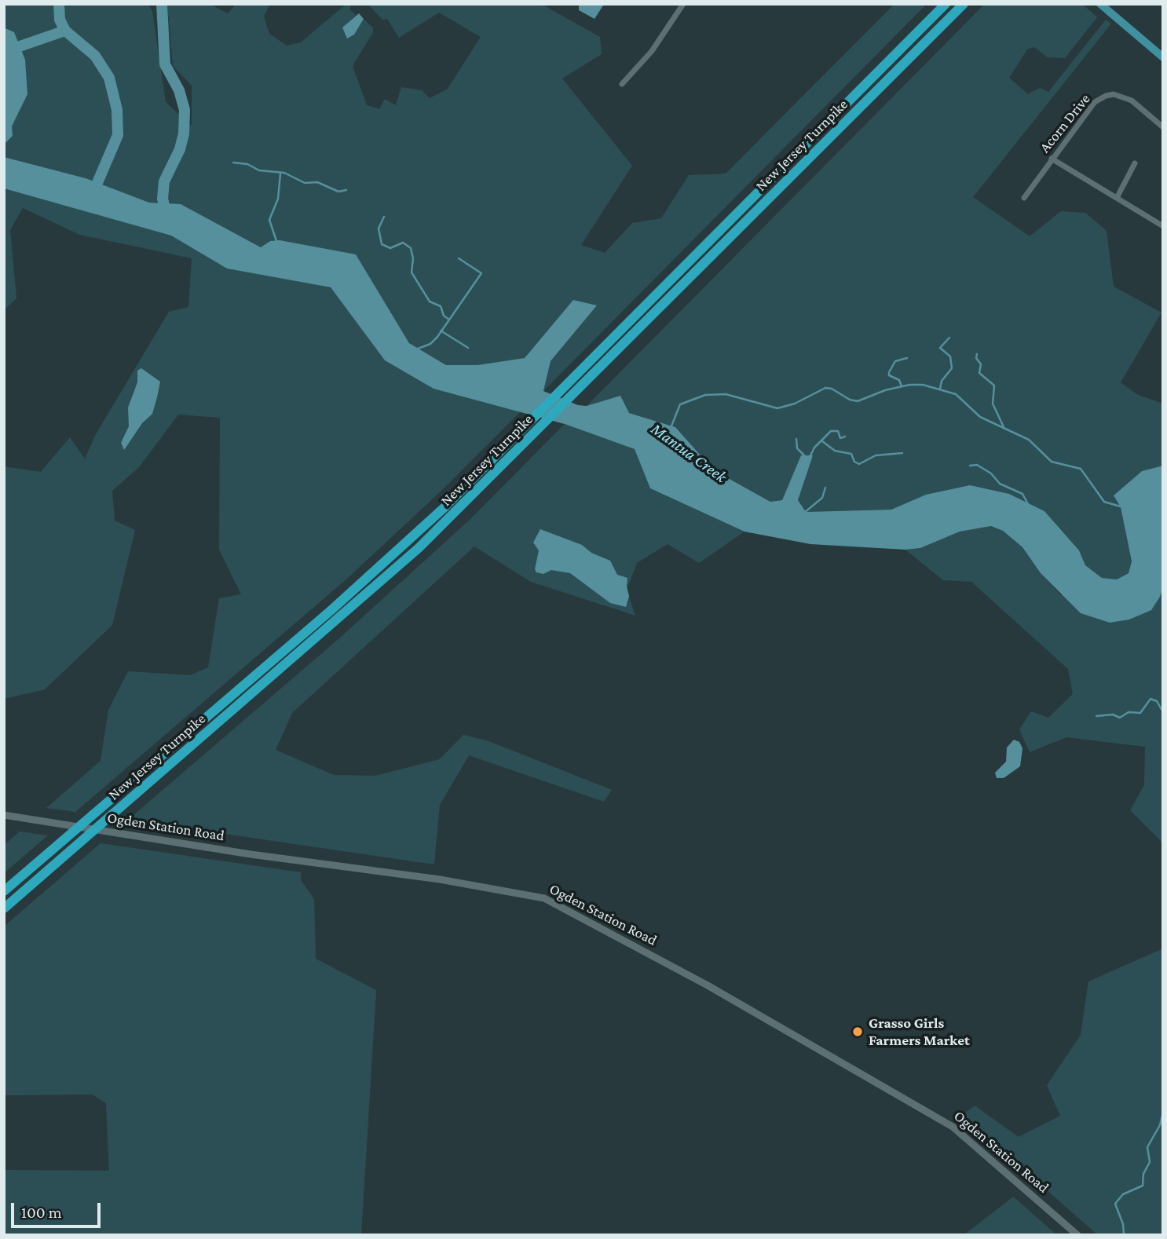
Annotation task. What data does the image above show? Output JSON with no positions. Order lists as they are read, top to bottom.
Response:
{
  "streets": {
    "highway": ["New Jersey Turnpike"],
    "street": ["Acorn Drive", "Ogden Station Road"]
  },
  "water": ["Mantua Creek"],
  "places": ["Grasso Girls Farmers Market"],
  "scale_bar": "100 m"
}
